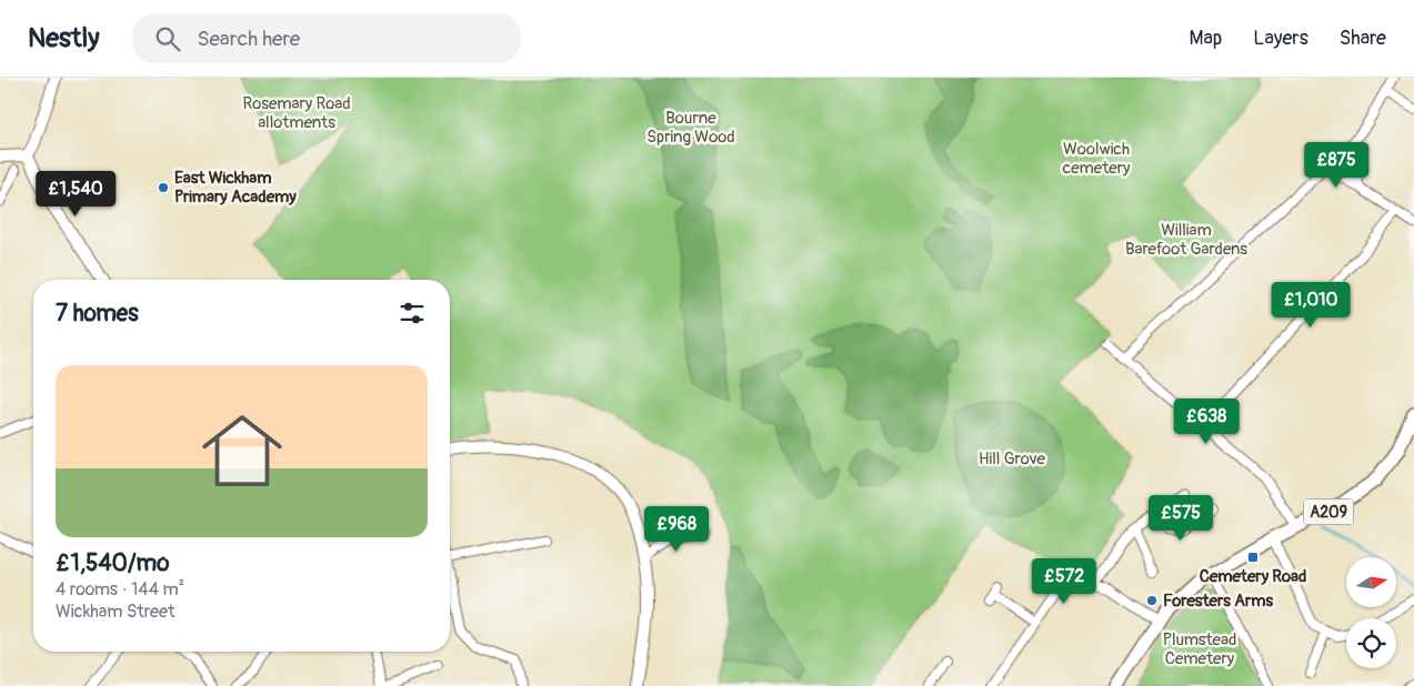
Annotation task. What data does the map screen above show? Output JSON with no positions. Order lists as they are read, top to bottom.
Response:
{
  "streets": {
    "main road": ["A209"]
  },
  "parks": [
    "Rosemary Road allotments",
    "Bourne Spring Wood",
    "Woolwich cemetery",
    "William Barefoot Gardens",
    "Hill Grove",
    "Plumstead Cemetery"
  ],
  "places": {
    "other": ["East Wickham Primary Academy", "Foresters Arms"],
    "transit": ["Cemetery Road"]
  },
  "north": "right",
  "page": {
    "header": "Nestly",
    "search": "Search here",
    "nav": ["Map", "Layers", "Share"],
    "price": [
      "£875",
      "£1,540",
      "£1,010",
      "£638",
      "£575",
      "£968",
      "£572"
    ],
    "heading": "7 homes",
    "list": [
      {
        "name": "£1,540/mo",
        "note": "4 rooms · 144 m² · Wickham Street"
      }
    ]
  }
}
